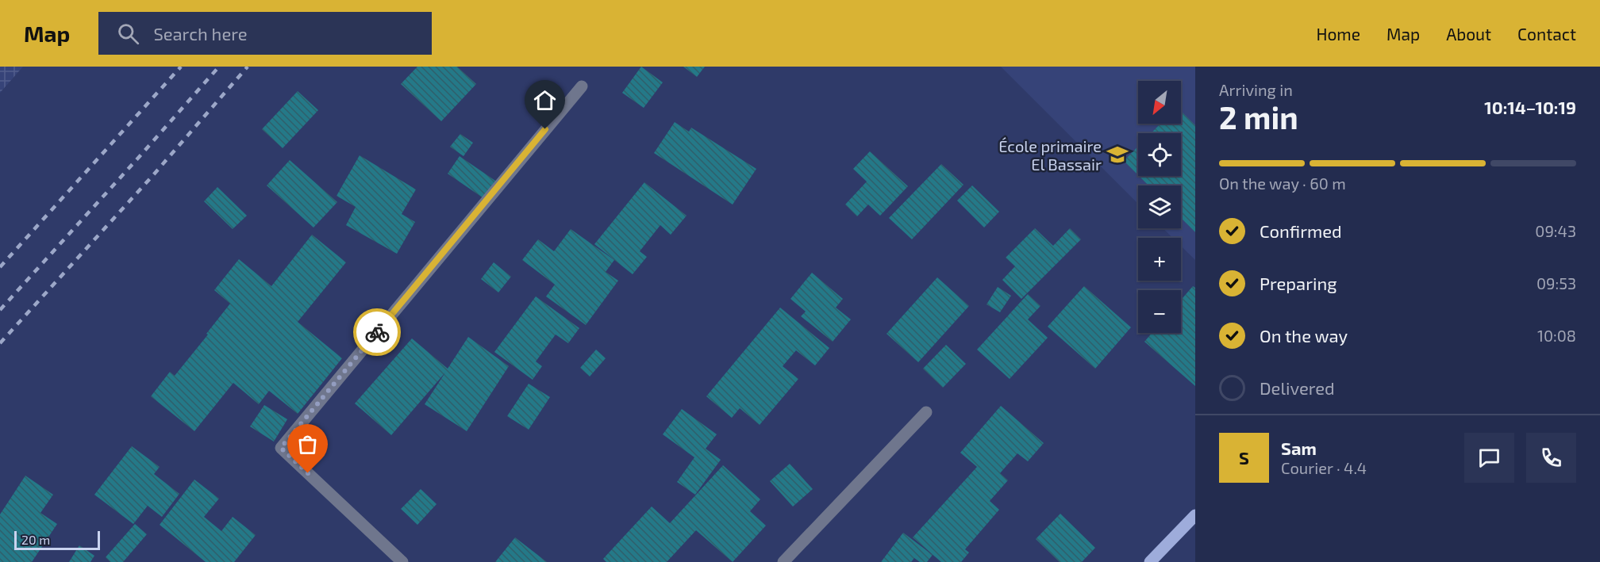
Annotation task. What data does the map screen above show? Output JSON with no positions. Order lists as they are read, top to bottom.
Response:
{
  "places": {
    "school or university": ["École primaire El Bassair"]
  },
  "scale_bar": "20 m",
  "north": "bottom left",
  "page": {
    "header": "Map",
    "search": "Search here",
    "nav": [
      "Home",
      "Map",
      "About",
      "Contact"
    ],
    "heading": ["2 min", "Arriving in", "10:14–10:19"],
    "panel": ["Sam", "Courier · 4.4"],
    "map_buttons": ["+", "−"],
    "bar": "On the way · 60 m",
    "list": [
      ["Confirmed", "09:43"],
      ["Preparing", "09:53"],
      ["On the way", "10:08"],
      "Delivered"
    ],
    "round": "S",
    "scale": "20 m"
  }
}
